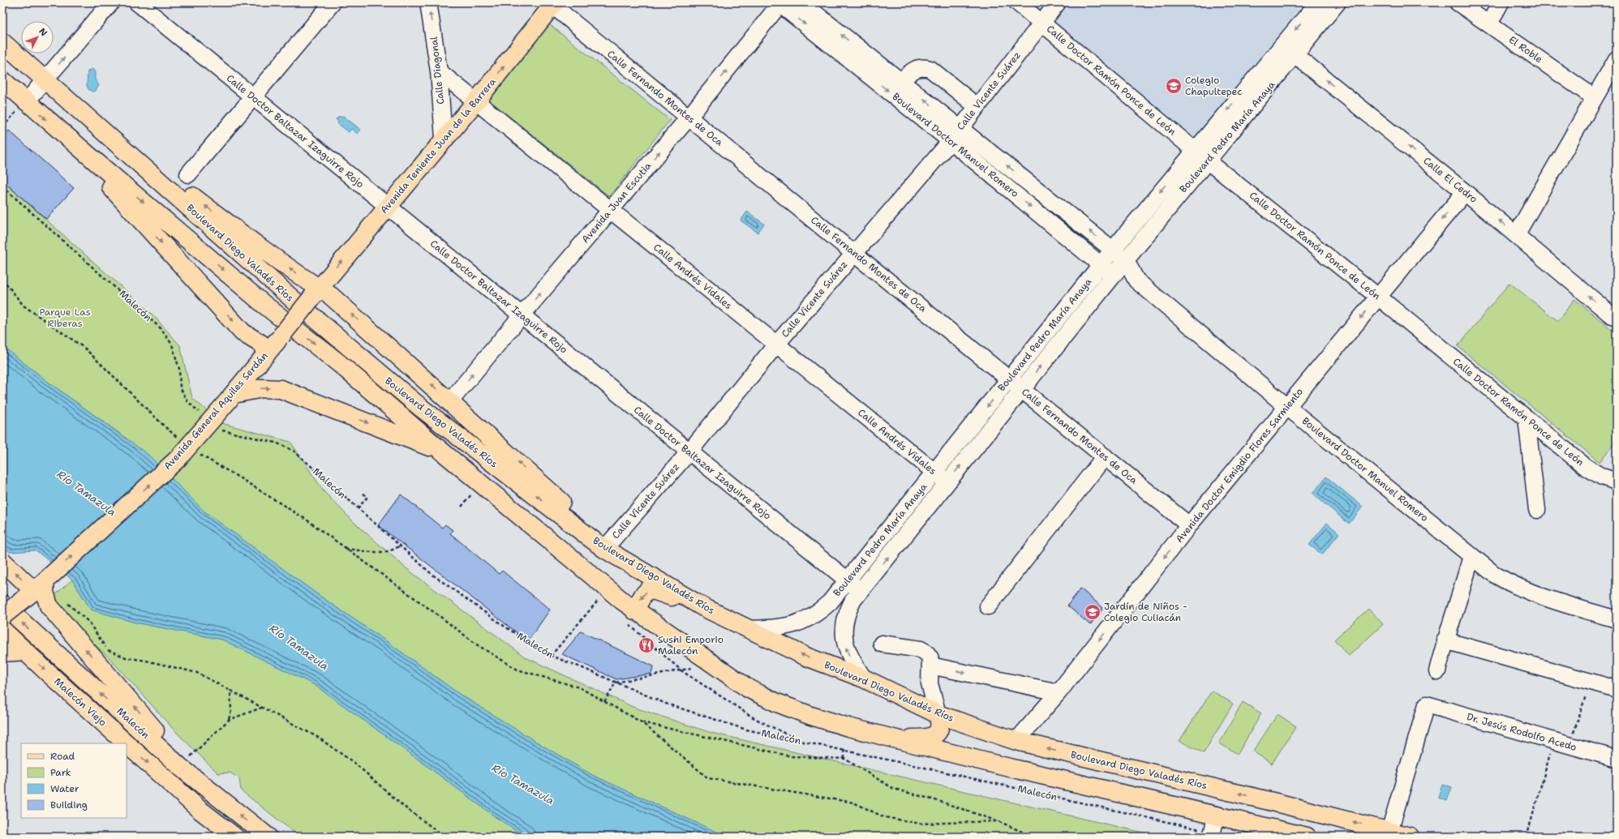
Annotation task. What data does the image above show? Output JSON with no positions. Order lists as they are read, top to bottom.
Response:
{
  "streets": {
    "main road": [
      "Avenida Teniente Juan de la Barrera",
      "Boulevard Diego Valadés Ríos",
      "Malecón",
      "Avenida General Aquiles Serdán",
      "Malecón Viejo"
    ],
    "street": [
      "El Roble",
      "Calle Diagonal",
      "Calle Doctor Ramón Ponce de León",
      "Calle Vicente Suárez",
      "Calle Fernando Montes de Oca",
      "Calle Doctor Baltazar Izaguirre Rojo",
      "Boulevard Pedro María Anaya",
      "Boulevard Doctor Manuel Romero",
      "Calle El Cedro",
      "Avenida Juan Escutia",
      "Calle Andrés Vidales",
      "Avenida Doctor Emigdio Flores Sarmiento",
      "Dr. Jesús Rodolfo Acedo"
    ]
  },
  "crossings": [
    ["Calle Diagonal", "Avenida Teniente Juan de la Barrera"],
    ["Calle Diagonal", "Calle Andrés Vidales"],
    ["Calle Doctor Ramón Ponce de León", "Calle Vicente Suárez"],
    ["Calle Doctor Ramón Ponce de León", "Boulevard Pedro María Anaya"],
    ["Calle Doctor Ramón Ponce de León", "Avenida Doctor Emigdio Flores Sarmiento"],
    ["Calle Vicente Suárez", "Calle Fernando Montes de Oca"],
    ["Calle Vicente Suárez", "Calle Doctor Baltazar Izaguirre Rojo"],
    ["Calle Vicente Suárez", "Boulevard Doctor Manuel Romero"],
    ["Calle Vicente Suárez", "Boulevard Diego Valadés Ríos"],
    ["Calle Vicente Suárez", "Calle Andrés Vidales"],
    ["Calle Fernando Montes de Oca", "Boulevard Pedro María Anaya"],
    ["Calle Fernando Montes de Oca", "Avenida Teniente Juan de la Barrera"],
    ["Calle Fernando Montes de Oca", "Avenida Juan Escutia"],
    ["Calle Fernando Montes de Oca", "Avenida Doctor Emigdio Flores Sarmiento"],
    ["Calle Doctor Baltazar Izaguirre Rojo", "Boulevard Pedro María Anaya"],
    ["Calle Doctor Baltazar Izaguirre Rojo", "Avenida Teniente Juan de la Barrera"],
    ["Calle Doctor Baltazar Izaguirre Rojo", "Avenida Juan Escutia"],
    ["Boulevard Pedro María Anaya", "Boulevard Doctor Manuel Romero"],
    ["Boulevard Pedro María Anaya", "Calle El Cedro"],
    ["Boulevard Pedro María Anaya", "Boulevard Diego Valadés Ríos"],
    ["Boulevard Pedro María Anaya", "Calle Andrés Vidales"],
    ["Boulevard Doctor Manuel Romero", "Avenida Juan Escutia"],
    ["Boulevard Doctor Manuel Romero", "Avenida Doctor Emigdio Flores Sarmiento"],
    ["Avenida Teniente Juan de la Barrera", "Calle Andrés Vidales"],
    ["Avenida Teniente Juan de la Barrera", "Avenida General Aquiles Serdán"],
    ["Calle El Cedro", "Avenida Doctor Emigdio Flores Sarmiento"],
    ["Avenida Juan Escutia", "Calle Andrés Vidales"],
    ["Boulevard Diego Valadés Ríos", "Avenida Doctor Emigdio Flores Sarmiento"],
    ["Boulevard Diego Valadés Ríos", "Dr. Jesús Rodolfo Acedo"]
  ],
  "one_way": [
    "Calle Diagonal",
    "Avenida Teniente Juan de la Barrera",
    "Calle El Cedro",
    "Avenida Juan Escutia",
    "Avenida General Aquiles Serdán"
  ],
  "water": ["Río Tamazula"],
  "parks": ["Parque Las Riberas"],
  "places": {
    "school or university": ["Colegio Chapultepec", "Jardín de Niños - Colegio Culiacán"],
    "restaurant": ["Sushi Emporio Malecón"]
  },
  "legend": [
    "Road",
    "Park",
    "Water",
    "Building"
  ],
  "north": "top right"
}
